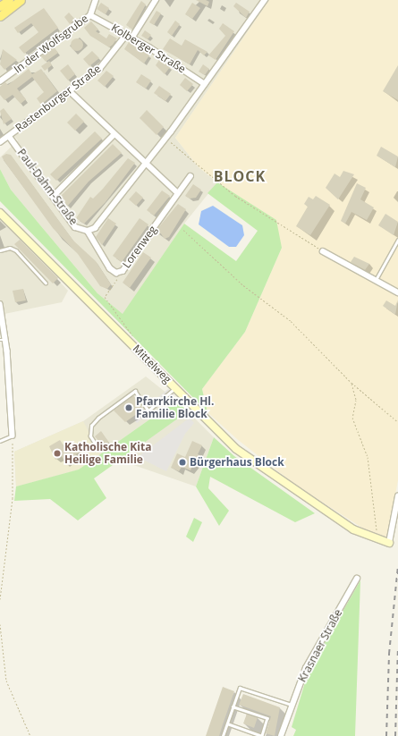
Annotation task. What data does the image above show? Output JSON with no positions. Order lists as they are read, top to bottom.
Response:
{
  "streets": {
    "main road": ["Mittelweg"],
    "street": [
      "In der Wolfsgrube",
      "Kolberger Straße",
      "Rastenburger Straße",
      "Paul-Dahm-Straße",
      "Lorenweg",
      "Krasnaer Straße"
    ]
  },
  "crossings": [
    ["In der Wolfsgrube", "Kolberger Straße"],
    ["Kolberger Straße", "Rastenburger Straße"],
    ["Kolberger Straße", "Paul-Dahm-Straße"],
    ["Rastenburger Straße", "Paul-Dahm-Straße"],
    ["Paul-Dahm-Straße", "Lorenweg"]
  ],
  "districts": ["BLOCK"],
  "places": ["Pfarrkirche Hl. Familie Block", "Katholische Kita Heilige Familie", "Bürgerhaus Block"]
}
